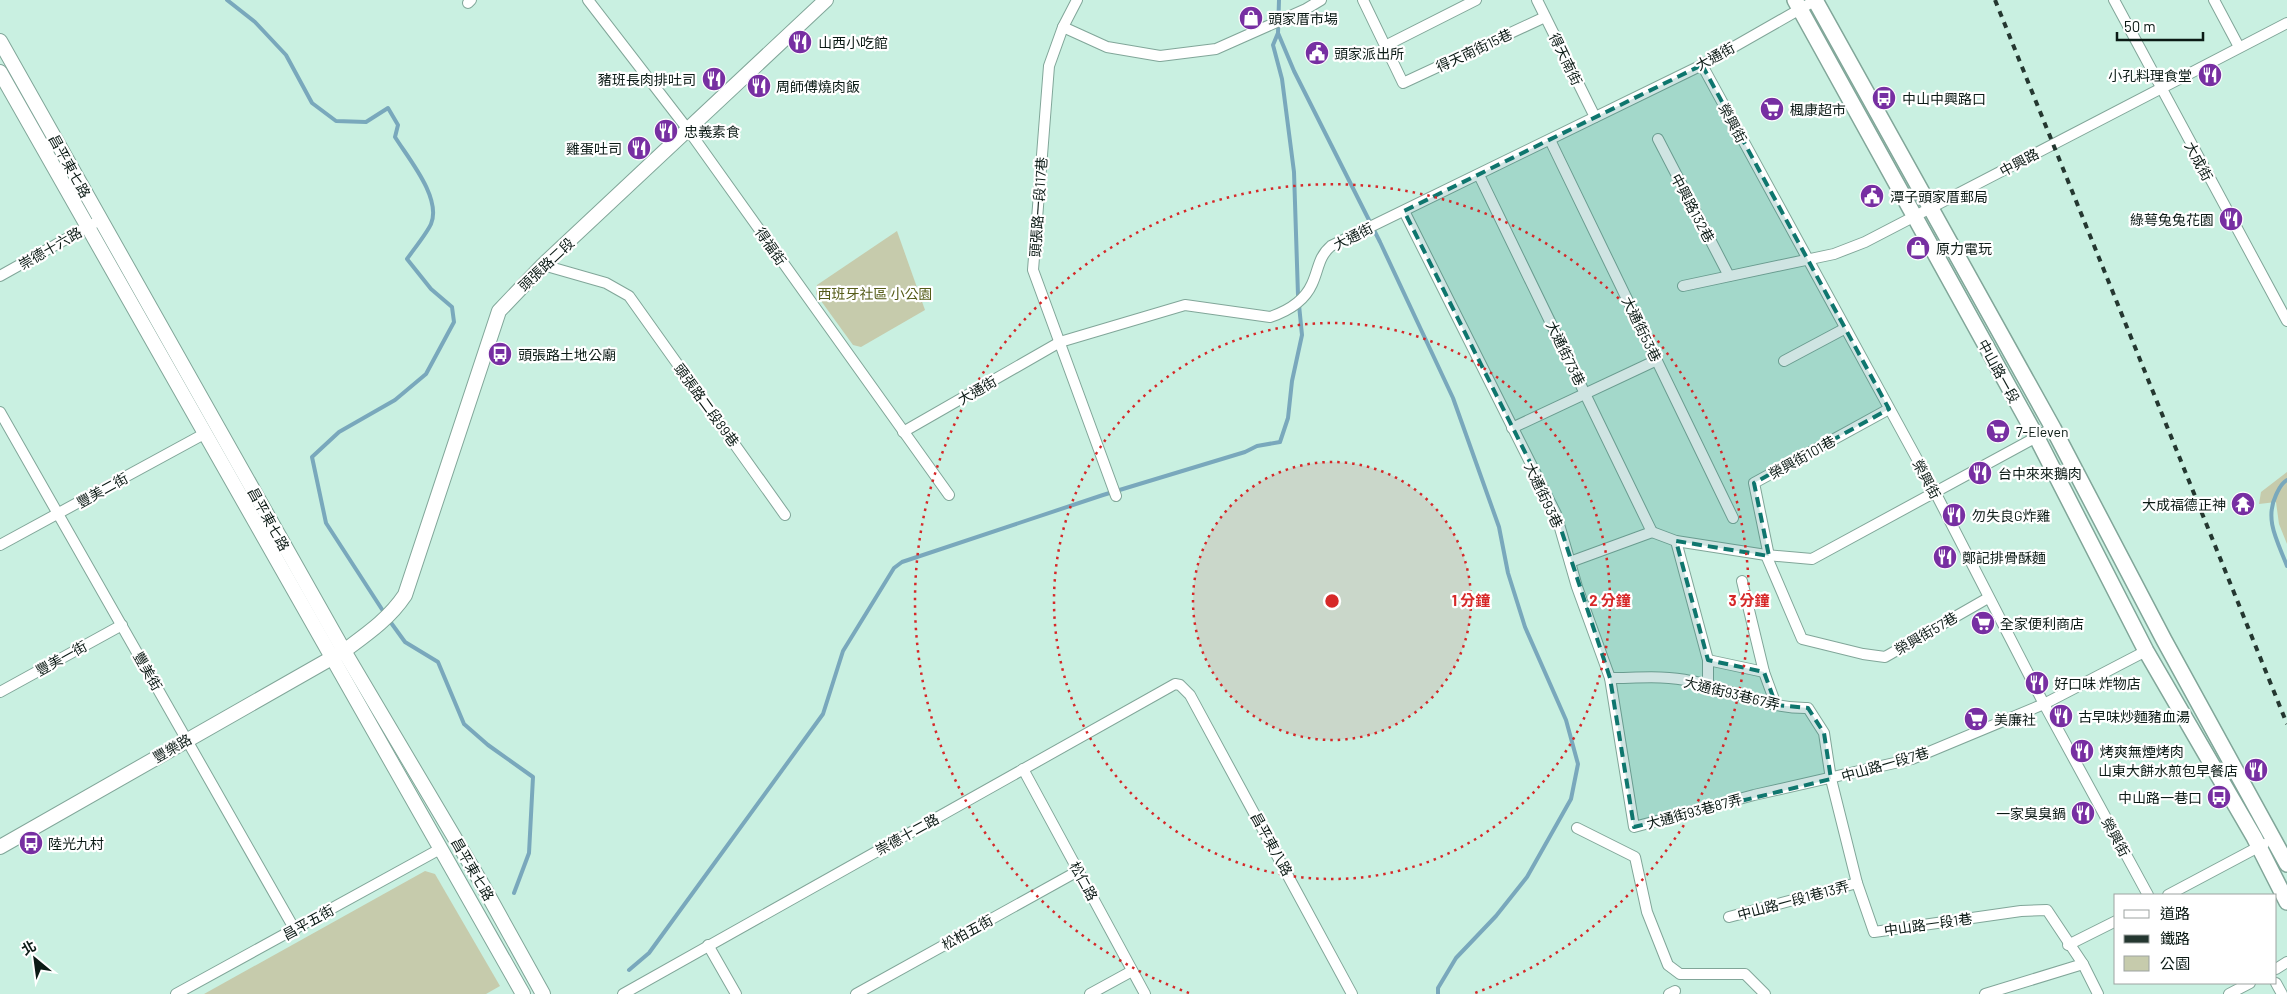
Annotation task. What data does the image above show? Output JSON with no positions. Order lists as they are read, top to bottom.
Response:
{
  "streets": {
    "main road": ["中山路一段"],
    "street": [
      "得天南街15巷",
      "大通街",
      "得天南街",
      "榮興街",
      "大成街",
      "中興路",
      "昌平東七路",
      "頭張路一段117巷",
      "中興路132巷",
      "得福街",
      "崇德十六路",
      "頭張路二段",
      "大通街53巷",
      "大通街73巷",
      "頭張路二段89巷",
      "榮興街101巷",
      "豐美二街",
      "大通街93巷",
      "榮興街57巷",
      "豐美一街",
      "豐美街",
      "大通街93巷67弄",
      "豐樂路",
      "中山路一段7巷",
      "大通街93巷87弄",
      "崇德十二路",
      "昌平東八路",
      "松仁路",
      "中山路一段1巷13弄",
      "昌平五街",
      "中山路一段1巷",
      "松柏五街"
    ]
  },
  "crossings": [
    ["得天南街15巷", "得天南街"],
    ["大通街", "得天南街"],
    ["大通街", "榮興街"],
    ["大通街", "頭張路一段117巷"],
    ["大通街", "得福街"],
    ["大通街", "大通街53巷"],
    ["大通街", "大通街73巷"],
    ["大通街", "中山路一段"],
    ["大通街", "大通街93巷"],
    ["榮興街", "中興路"],
    ["榮興街", "榮興街101巷"],
    ["榮興街", "榮興街57巷"],
    ["榮興街", "中山路一段7巷"],
    ["大成街", "中興路"],
    ["中興路", "中興路132巷"],
    ["中興路", "中山路一段"],
    ["昌平東七路", "崇德十六路"],
    ["昌平東七路", "頭張路二段"],
    ["昌平東七路", "豐美二街"],
    ["昌平東七路", "豐樂路"],
    ["昌平東七路", "昌平五街"],
    ["得福街", "頭張路二段"],
    ["頭張路二段", "頭張路二段89巷"],
    ["頭張路二段", "豐樂路"],
    ["中山路一段", "中山路一段7巷"],
    ["榮興街101巷", "榮興街57巷"],
    ["豐美二街", "豐美街"],
    ["大通街93巷", "大通街93巷67弄"],
    ["大通街93巷", "大通街93巷87弄"],
    ["豐美一街", "豐美街"],
    ["豐美街", "豐樂路"],
    ["豐美街", "昌平五街"],
    ["大通街93巷67弄", "中山路一段7巷"],
    ["大通街93巷67弄", "中山路一段1巷"],
    ["中山路一段7巷", "大通街93巷87弄"],
    ["中山路一段7巷", "中山路一段1巷"],
    ["崇德十二路", "昌平東八路"],
    ["崇德十二路", "松仁路"],
    ["松仁路", "松柏五街"],
    ["中山路一段1巷13弄", "中山路一段1巷"]
  ],
  "parks": ["西班牙社區 小公園"],
  "places": {
    "shop": ["頭家厝市場", "原力電玩"],
    "restaurant": [
      "山西小吃館",
      "小孔料理食堂",
      "豬班長肉排吐司",
      "周師傅燒肉飯",
      "忠義素食",
      "雞蛋吐司",
      "綠萼兔兔花園",
      "台中來來鵝肉",
      "勿失良G炸雞",
      "鄭記排骨酥麵",
      "好口味 炸物店",
      "古早味炒麵豬血湯",
      "烤爽無煙烤肉",
      "山東大餅水煎包早餐店",
      "一家臭臭鍋"
    ],
    "public building": ["頭家派出所", "潭子頭家厝郵局"],
    "bus stop": [
      "中山中興路口",
      "頭張路土地公廟",
      "中山路一巷口",
      "陸光九村"
    ],
    "supermarket": [
      "楓康超市",
      "7-Eleven",
      "全家便利商店",
      "美廉社"
    ],
    "temple": ["大成福德正神"]
  },
  "legend": ["道路", "鐵路", "公園"],
  "scale_bar": "50 m",
  "north": "top left",
  "rings": ["1 分鐘", "2 分鐘", "3 分鐘"]
}
